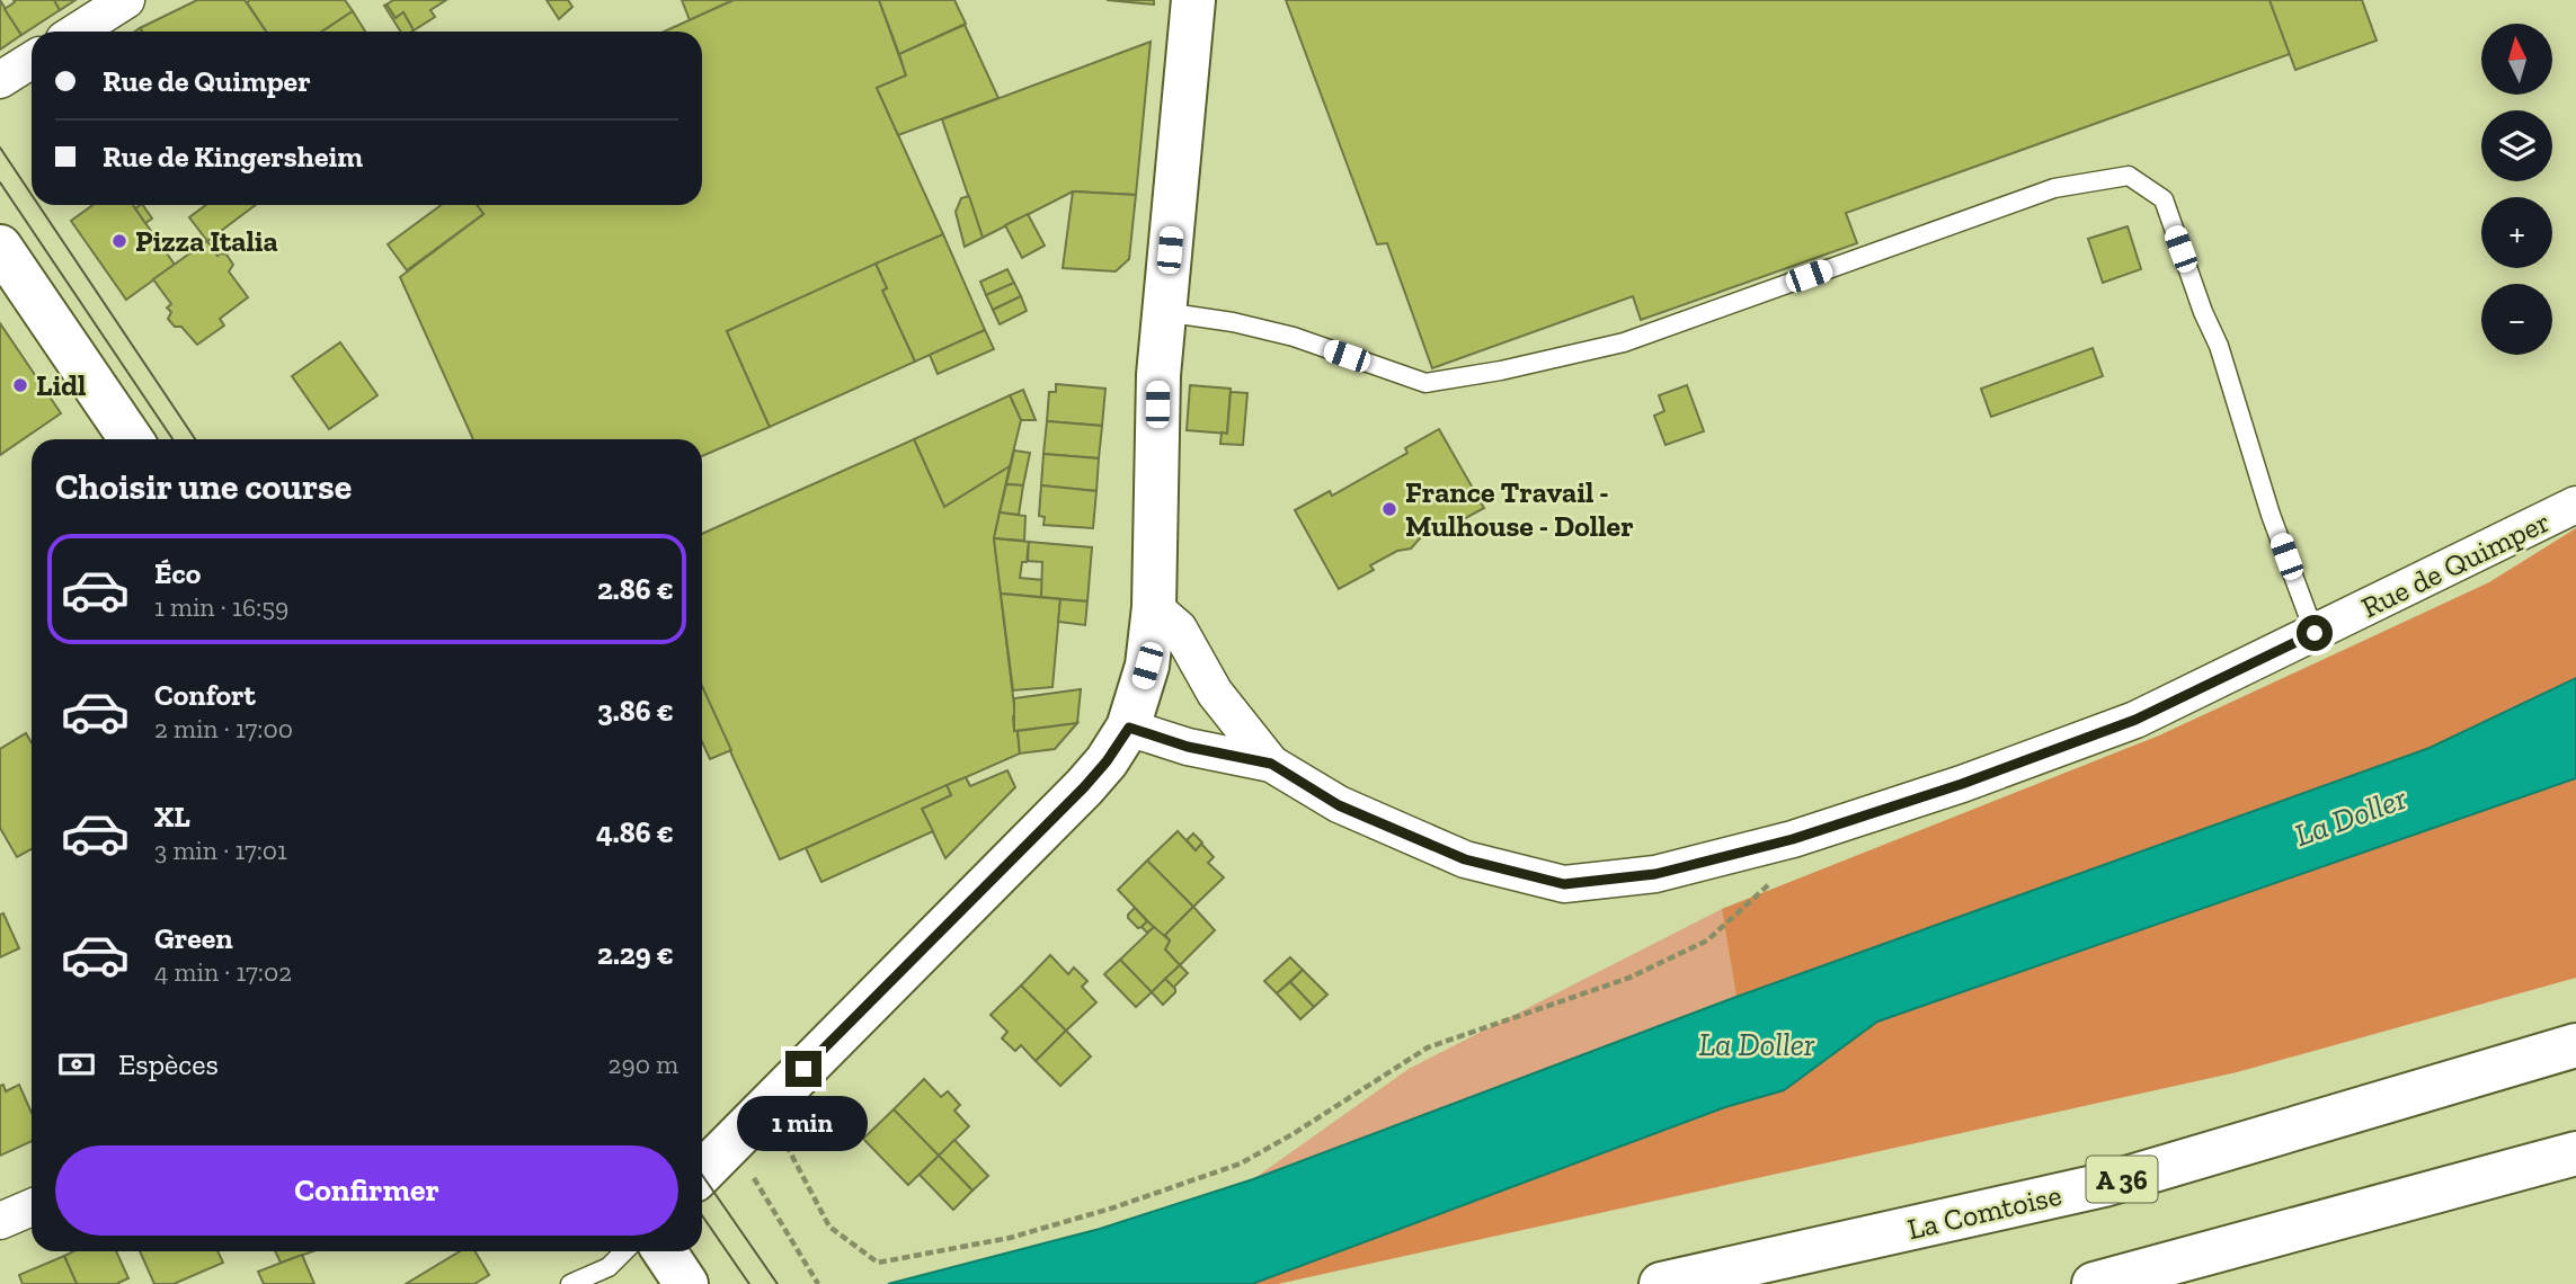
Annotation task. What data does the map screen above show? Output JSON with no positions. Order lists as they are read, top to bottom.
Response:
{
  "streets": {
    "main road": ["A 36", "La Comtoise"],
    "street": ["Rue de Quimper"]
  },
  "water": ["La Doller"],
  "places": ["Pizza Italia", "Lidl", "France Travail - Mulhouse - Doller"],
  "north": "top",
  "page": {
    "map_buttons": ["+", "−"],
    "banner": ["Rue de Quimper", "Rue de Kingersheim"],
    "heading": "Choisir une course",
    "list": [
      {
        "name": "Éco",
        "note": "1 min · 16:59",
        "value": "2.86 €"
      },
      {
        "name": "Confort",
        "note": "2 min · 17:00",
        "value": "3.86 €"
      },
      {
        "name": "XL",
        "note": "3 min · 17:01",
        "value": "4.86 €"
      },
      {
        "name": "Green",
        "note": "4 min · 17:02",
        "value": "2.29 €"
      }
    ],
    "pay": ["Espèces", "290 m"],
    "bubble": "1 min",
    "buttons": "Confirmer"
  }
}
